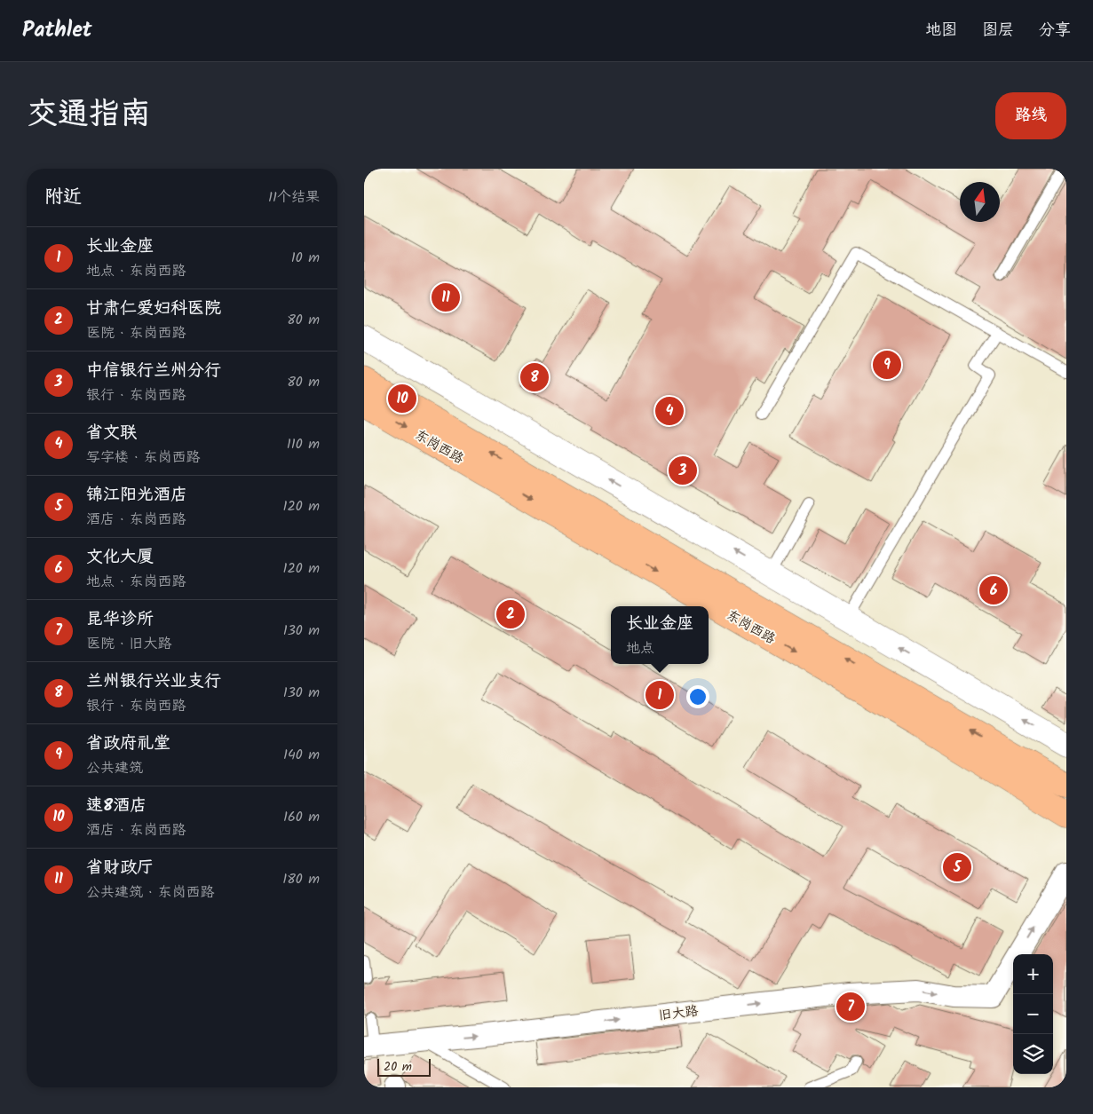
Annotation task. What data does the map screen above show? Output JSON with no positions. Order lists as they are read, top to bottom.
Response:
{
  "streets": {
    "main road": ["东岗西路"],
    "street": ["旧大路"]
  },
  "one_way": ["旧大路"],
  "scale_bar": "20 m",
  "north": "top",
  "page": {
    "header": "Pathlet",
    "nav": ["地图", "图层", "分享"],
    "title": "交通指南",
    "buttons": "路线",
    "heading": ["附近", "11个结果"],
    "list": [
      {
        "mark": "1",
        "name": "长业金座",
        "note": "地点 · 东岗西路",
        "value": "10 m"
      },
      {
        "mark": "2",
        "name": "甘肃仁爱妇科医院",
        "note": "医院 · 东岗西路",
        "value": "80 m"
      },
      {
        "mark": "3",
        "name": "中信银行兰州分行",
        "note": "银行 · 东岗西路",
        "value": "80 m"
      },
      {
        "mark": "4",
        "name": "省文联",
        "note": "写字楼 · 东岗西路",
        "value": "110 m"
      },
      {
        "mark": "5",
        "name": "锦江阳光酒店",
        "note": "酒店 · 东岗西路",
        "value": "120 m"
      },
      {
        "mark": "6",
        "name": "文化大厦",
        "note": "地点 · 东岗西路",
        "value": "120 m"
      },
      {
        "mark": "7",
        "name": "昆华诊所",
        "note": "医院 · 旧大路",
        "value": "130 m"
      },
      {
        "mark": "8",
        "name": "兰州银行兴业支行",
        "note": "银行 · 东岗西路",
        "value": "130 m"
      },
      {
        "mark": "9",
        "name": "省政府礼堂",
        "note": "公共建筑",
        "value": "140 m"
      },
      {
        "mark": "10",
        "name": "速8酒店",
        "note": "酒店 · 东岗西路",
        "value": "160 m"
      },
      {
        "mark": "11",
        "name": "省财政厅",
        "note": "公共建筑 · 东岗西路",
        "value": "180 m"
      }
    ],
    "pins": [
      "11",
      "9",
      "8",
      "10",
      "4",
      "3",
      "6",
      "2",
      "1",
      "5",
      "7"
    ],
    "popup": ["长业金座", "地点"],
    "map_buttons": ["+", "−"],
    "scale": "20 m"
  }
}
